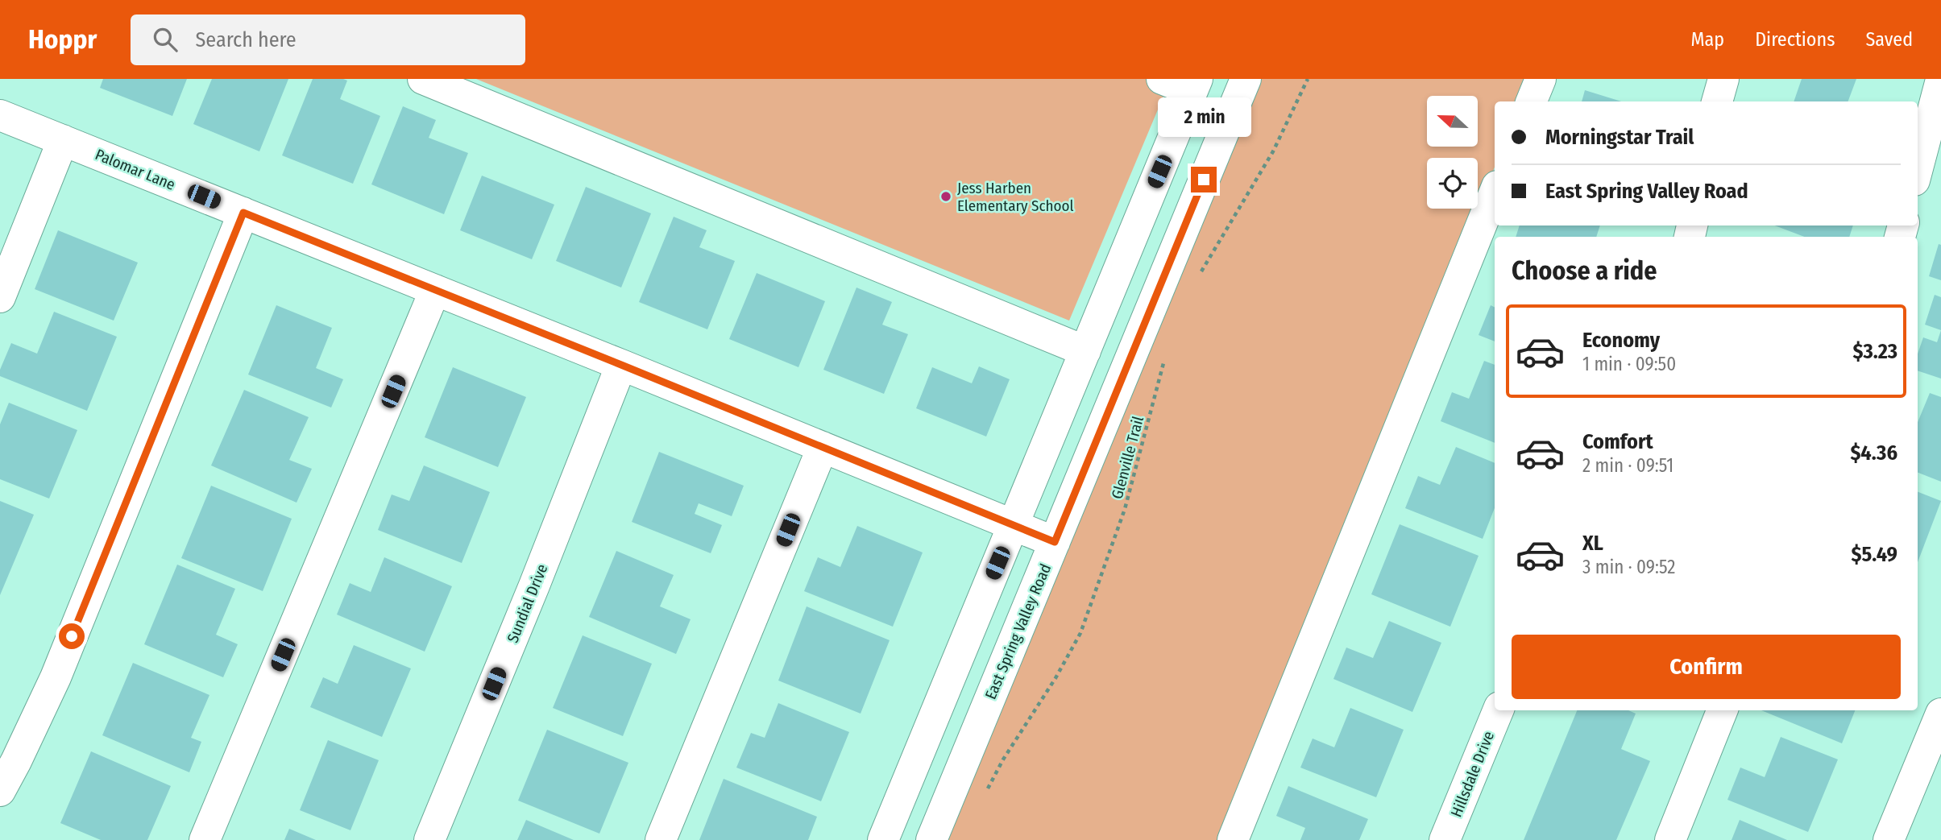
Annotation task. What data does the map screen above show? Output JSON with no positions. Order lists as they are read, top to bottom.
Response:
{
  "streets": {
    "street": [
      "Palomar Lane",
      "Sundial Drive",
      "East Spring Valley Road",
      "Hillsdale Drive"
    ],
    "path": ["Glenville Trail"]
  },
  "crossings": [
    ["Palomar Lane", "Sundial Drive"],
    ["Palomar Lane", "East Spring Valley Road"]
  ],
  "places": ["Jess Harben Elementary School"],
  "north": "left",
  "page": {
    "header": "Hoppr",
    "search": "Search here",
    "nav": ["Map", "Directions", "Saved"],
    "bubble": "2 min",
    "banner": ["Morningstar Trail", "East Spring Valley Road"],
    "heading": "Choose a ride",
    "list": [
      {
        "name": "Economy",
        "note": "1 min · 09:50",
        "value": "$3.23"
      },
      {
        "name": "Comfort",
        "note": "2 min · 09:51",
        "value": "$4.36"
      },
      {
        "name": "XL",
        "note": "3 min · 09:52",
        "value": "$5.49"
      }
    ],
    "buttons": "Confirm"
  }
}
